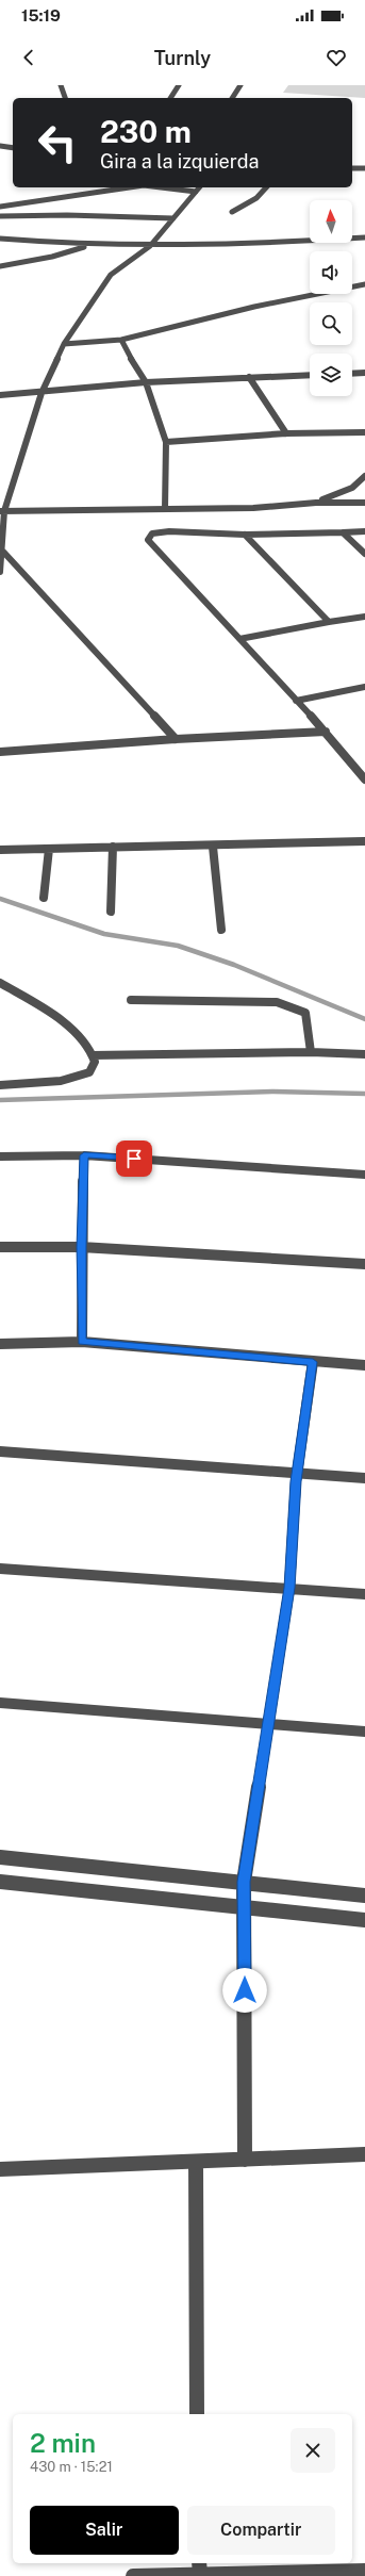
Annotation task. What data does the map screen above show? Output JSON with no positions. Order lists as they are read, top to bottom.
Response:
{
  "north": "top",
  "page": {
    "status": "15:19",
    "header": "Turnly",
    "turn": ["230 m", "Gira a la izquierda"],
    "heading": ["2 min", "430 m · 15:21"],
    "buttons": ["Salir", "Compartir"]
  }
}
